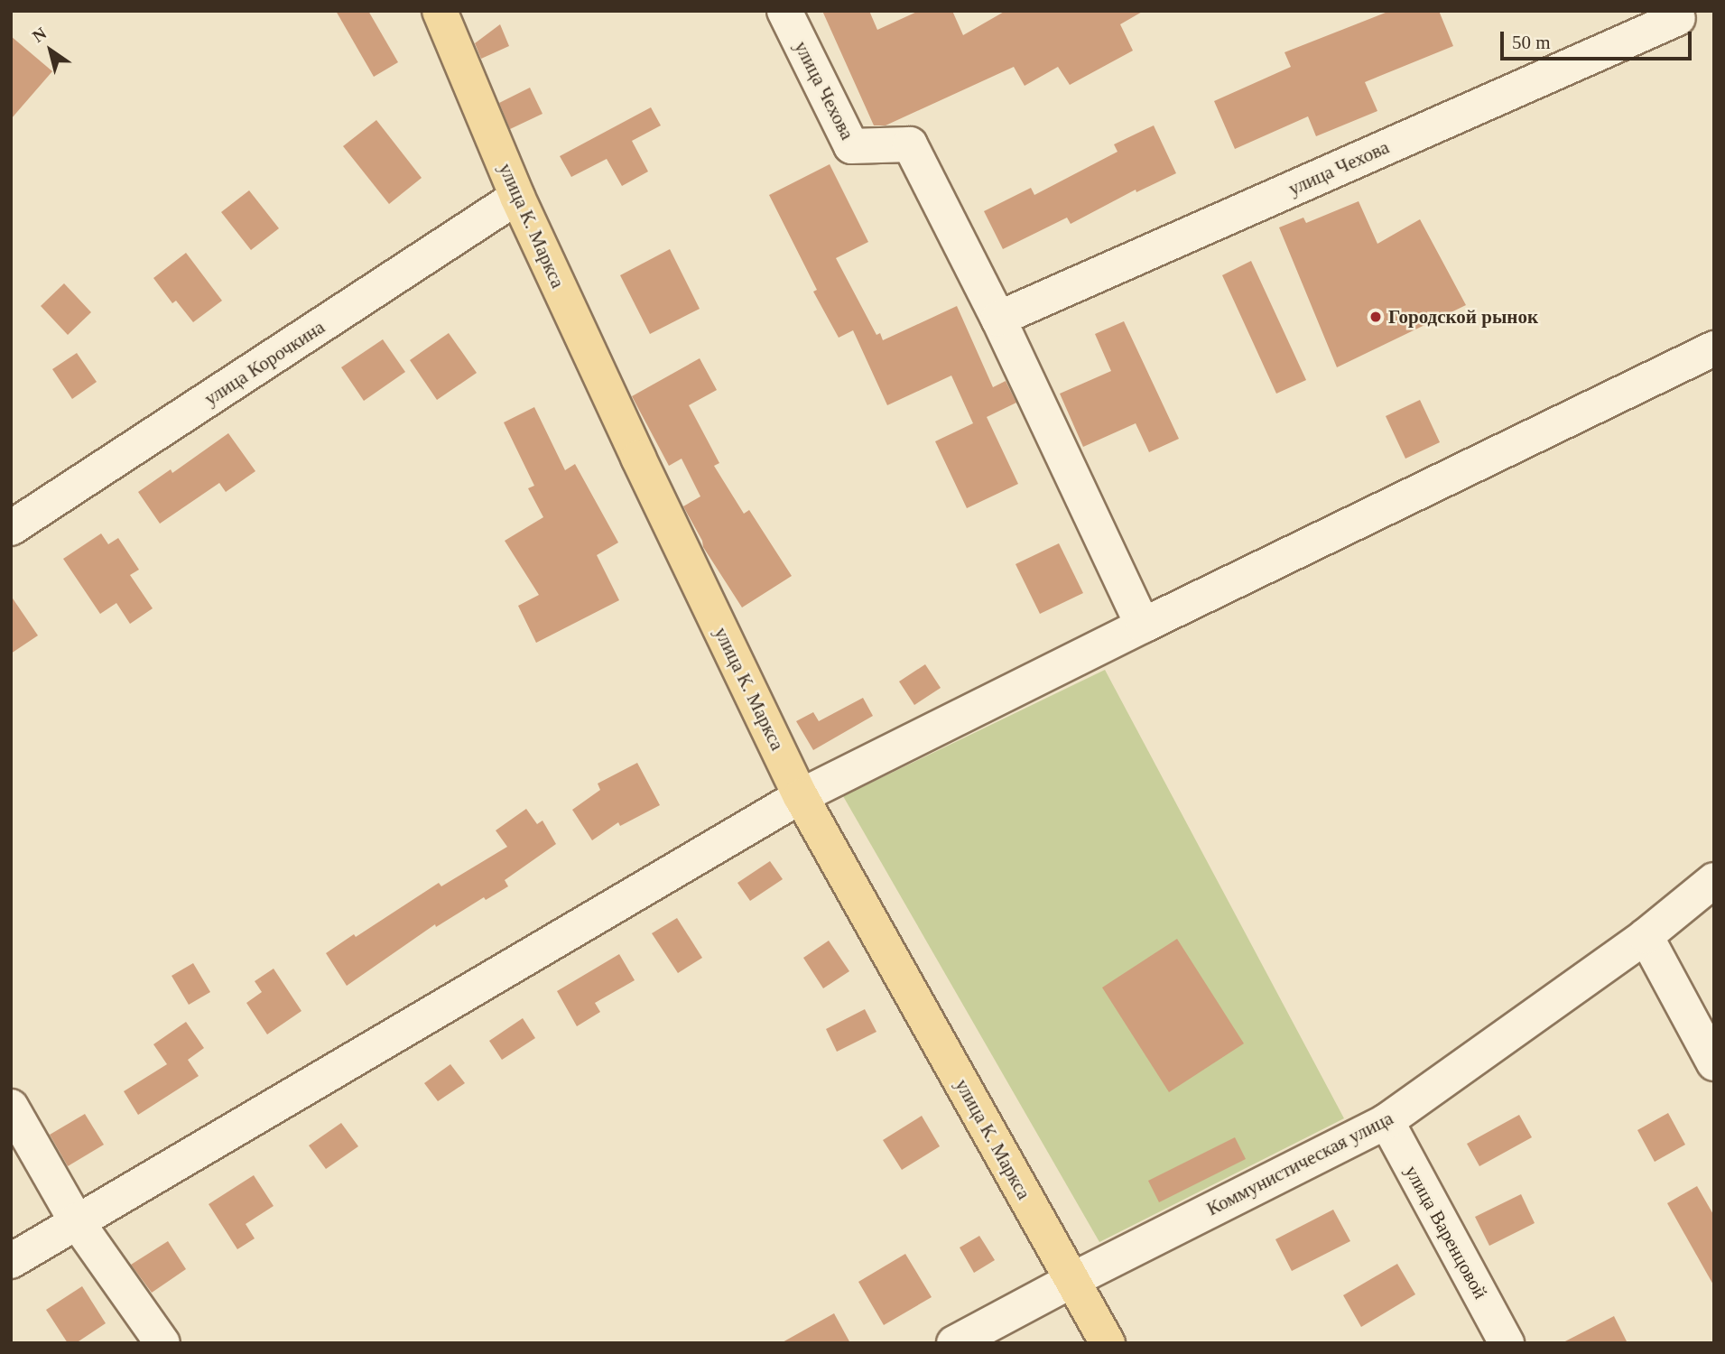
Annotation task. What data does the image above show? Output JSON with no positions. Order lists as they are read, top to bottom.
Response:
{
  "streets": {
    "main road": ["улица К. Маркса"],
    "street": [
      "улица Чехова",
      "улица Корочкина",
      "Коммунистическая улица",
      "улица Варенцовой"
    ]
  },
  "crossings": [
    ["улица К. Маркса", "улица Корочкина"],
    ["улица К. Маркса", "Коммунистическая улица"],
    ["Коммунистическая улица", "улица Варенцовой"]
  ],
  "places": ["Городской рынок"],
  "scale_bar": "50 m",
  "north": "top left"
}
